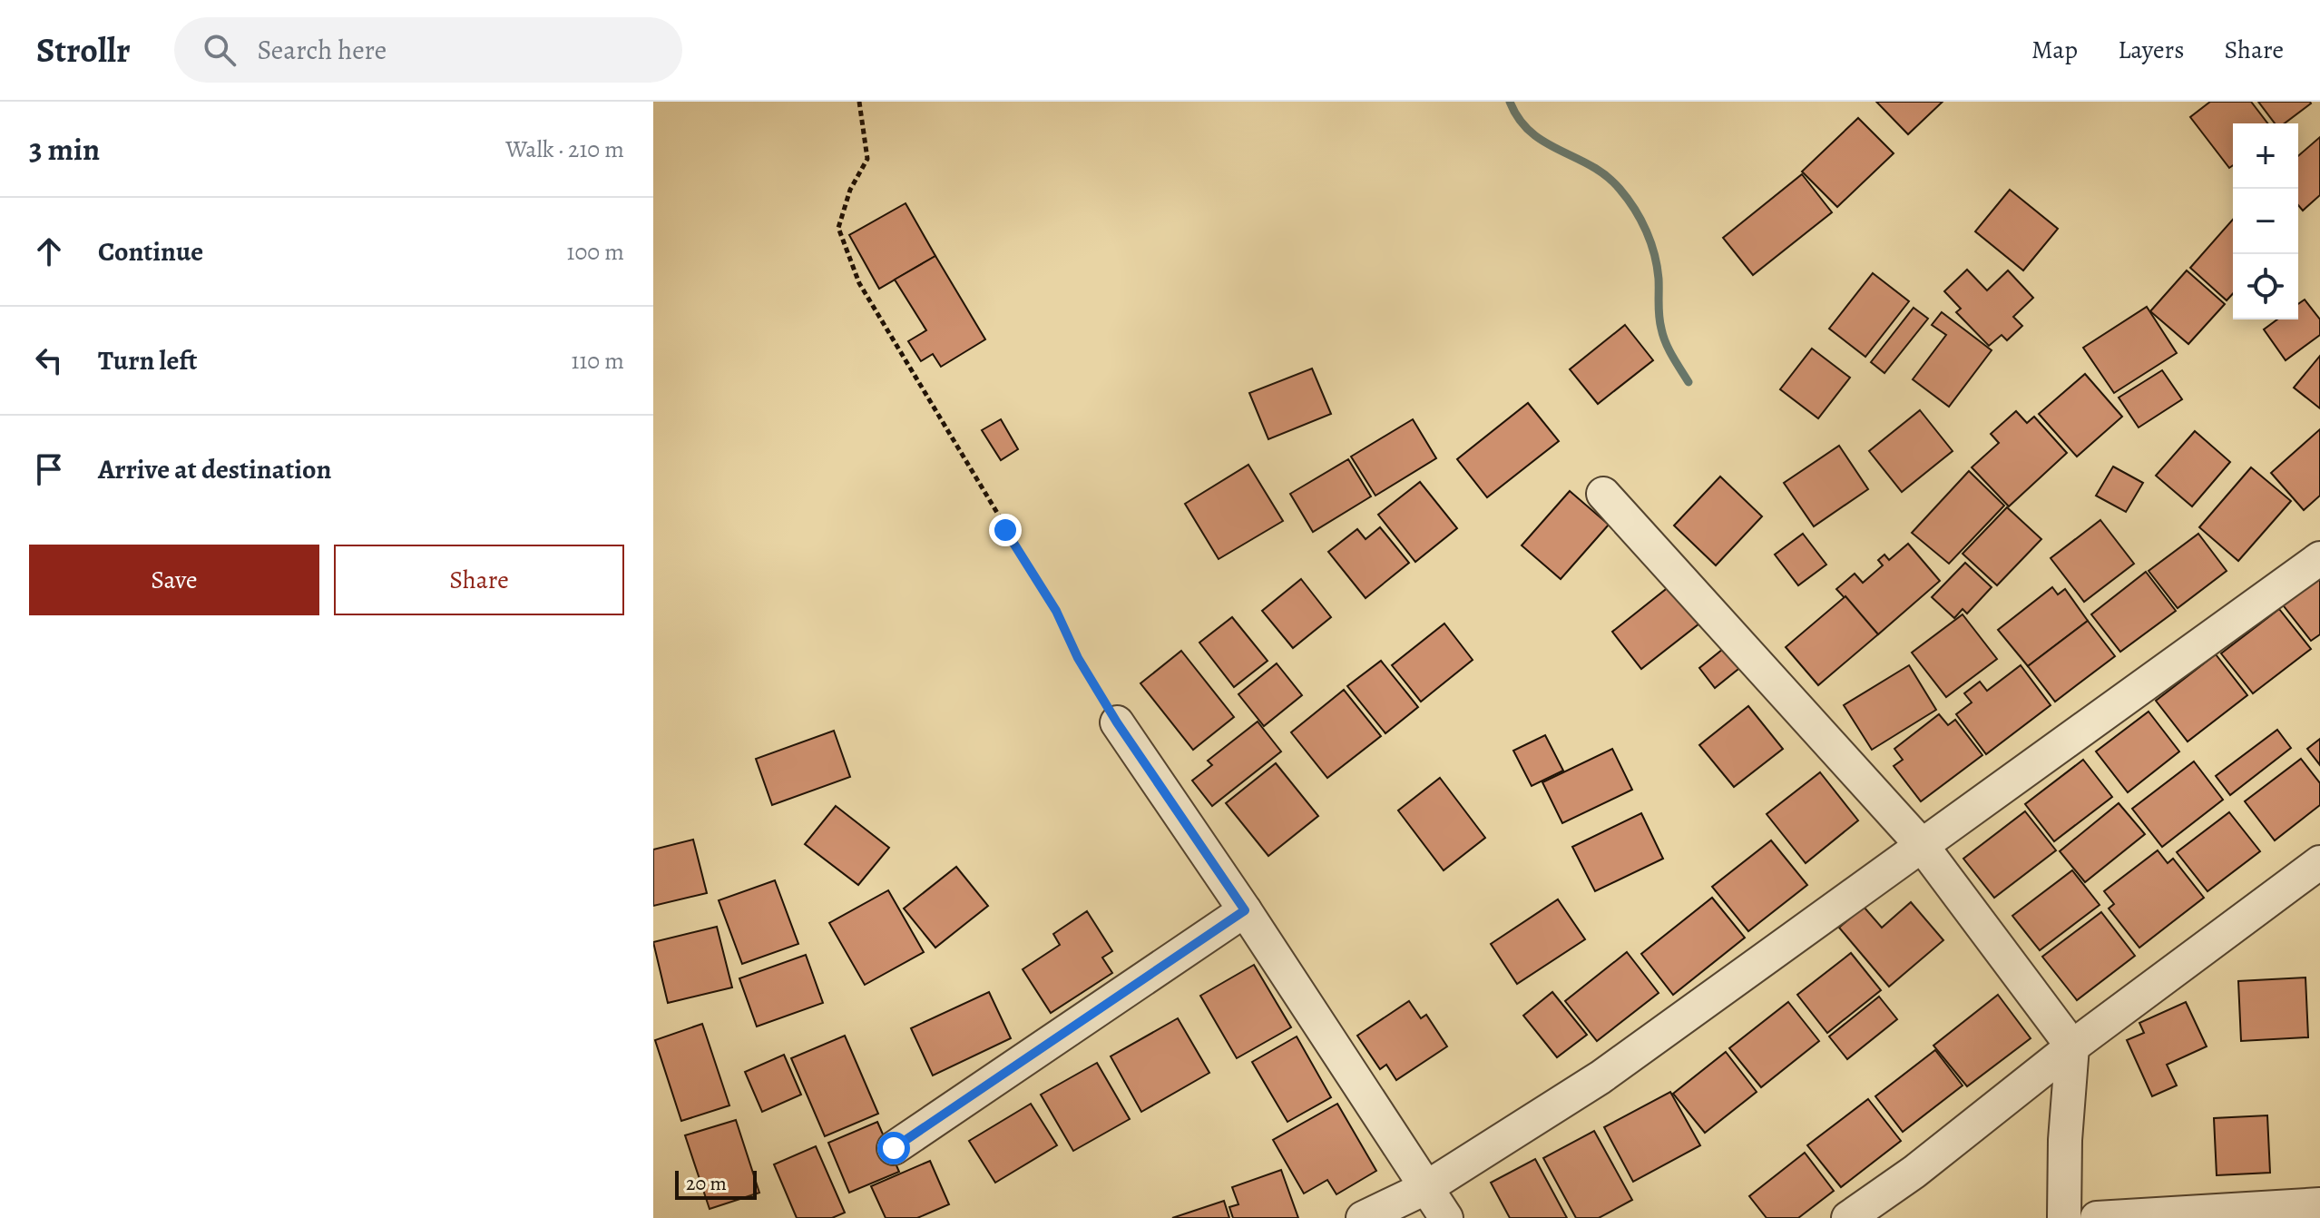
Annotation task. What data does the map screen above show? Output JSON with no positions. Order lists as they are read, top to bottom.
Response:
{
  "scale_bar": "20 m",
  "page": {
    "header": "Strollr",
    "search": "Search here",
    "nav": ["Map", "Layers", "Share"],
    "heading": ["3 min", "Walk · 210 m"],
    "map_buttons": ["+", "−"],
    "list": [
      ["Continue", "100 m"],
      ["Turn left", "110 m"],
      "Arrive at destination"
    ],
    "buttons": ["Save", "Share"],
    "scale": "20 m"
  }
}
